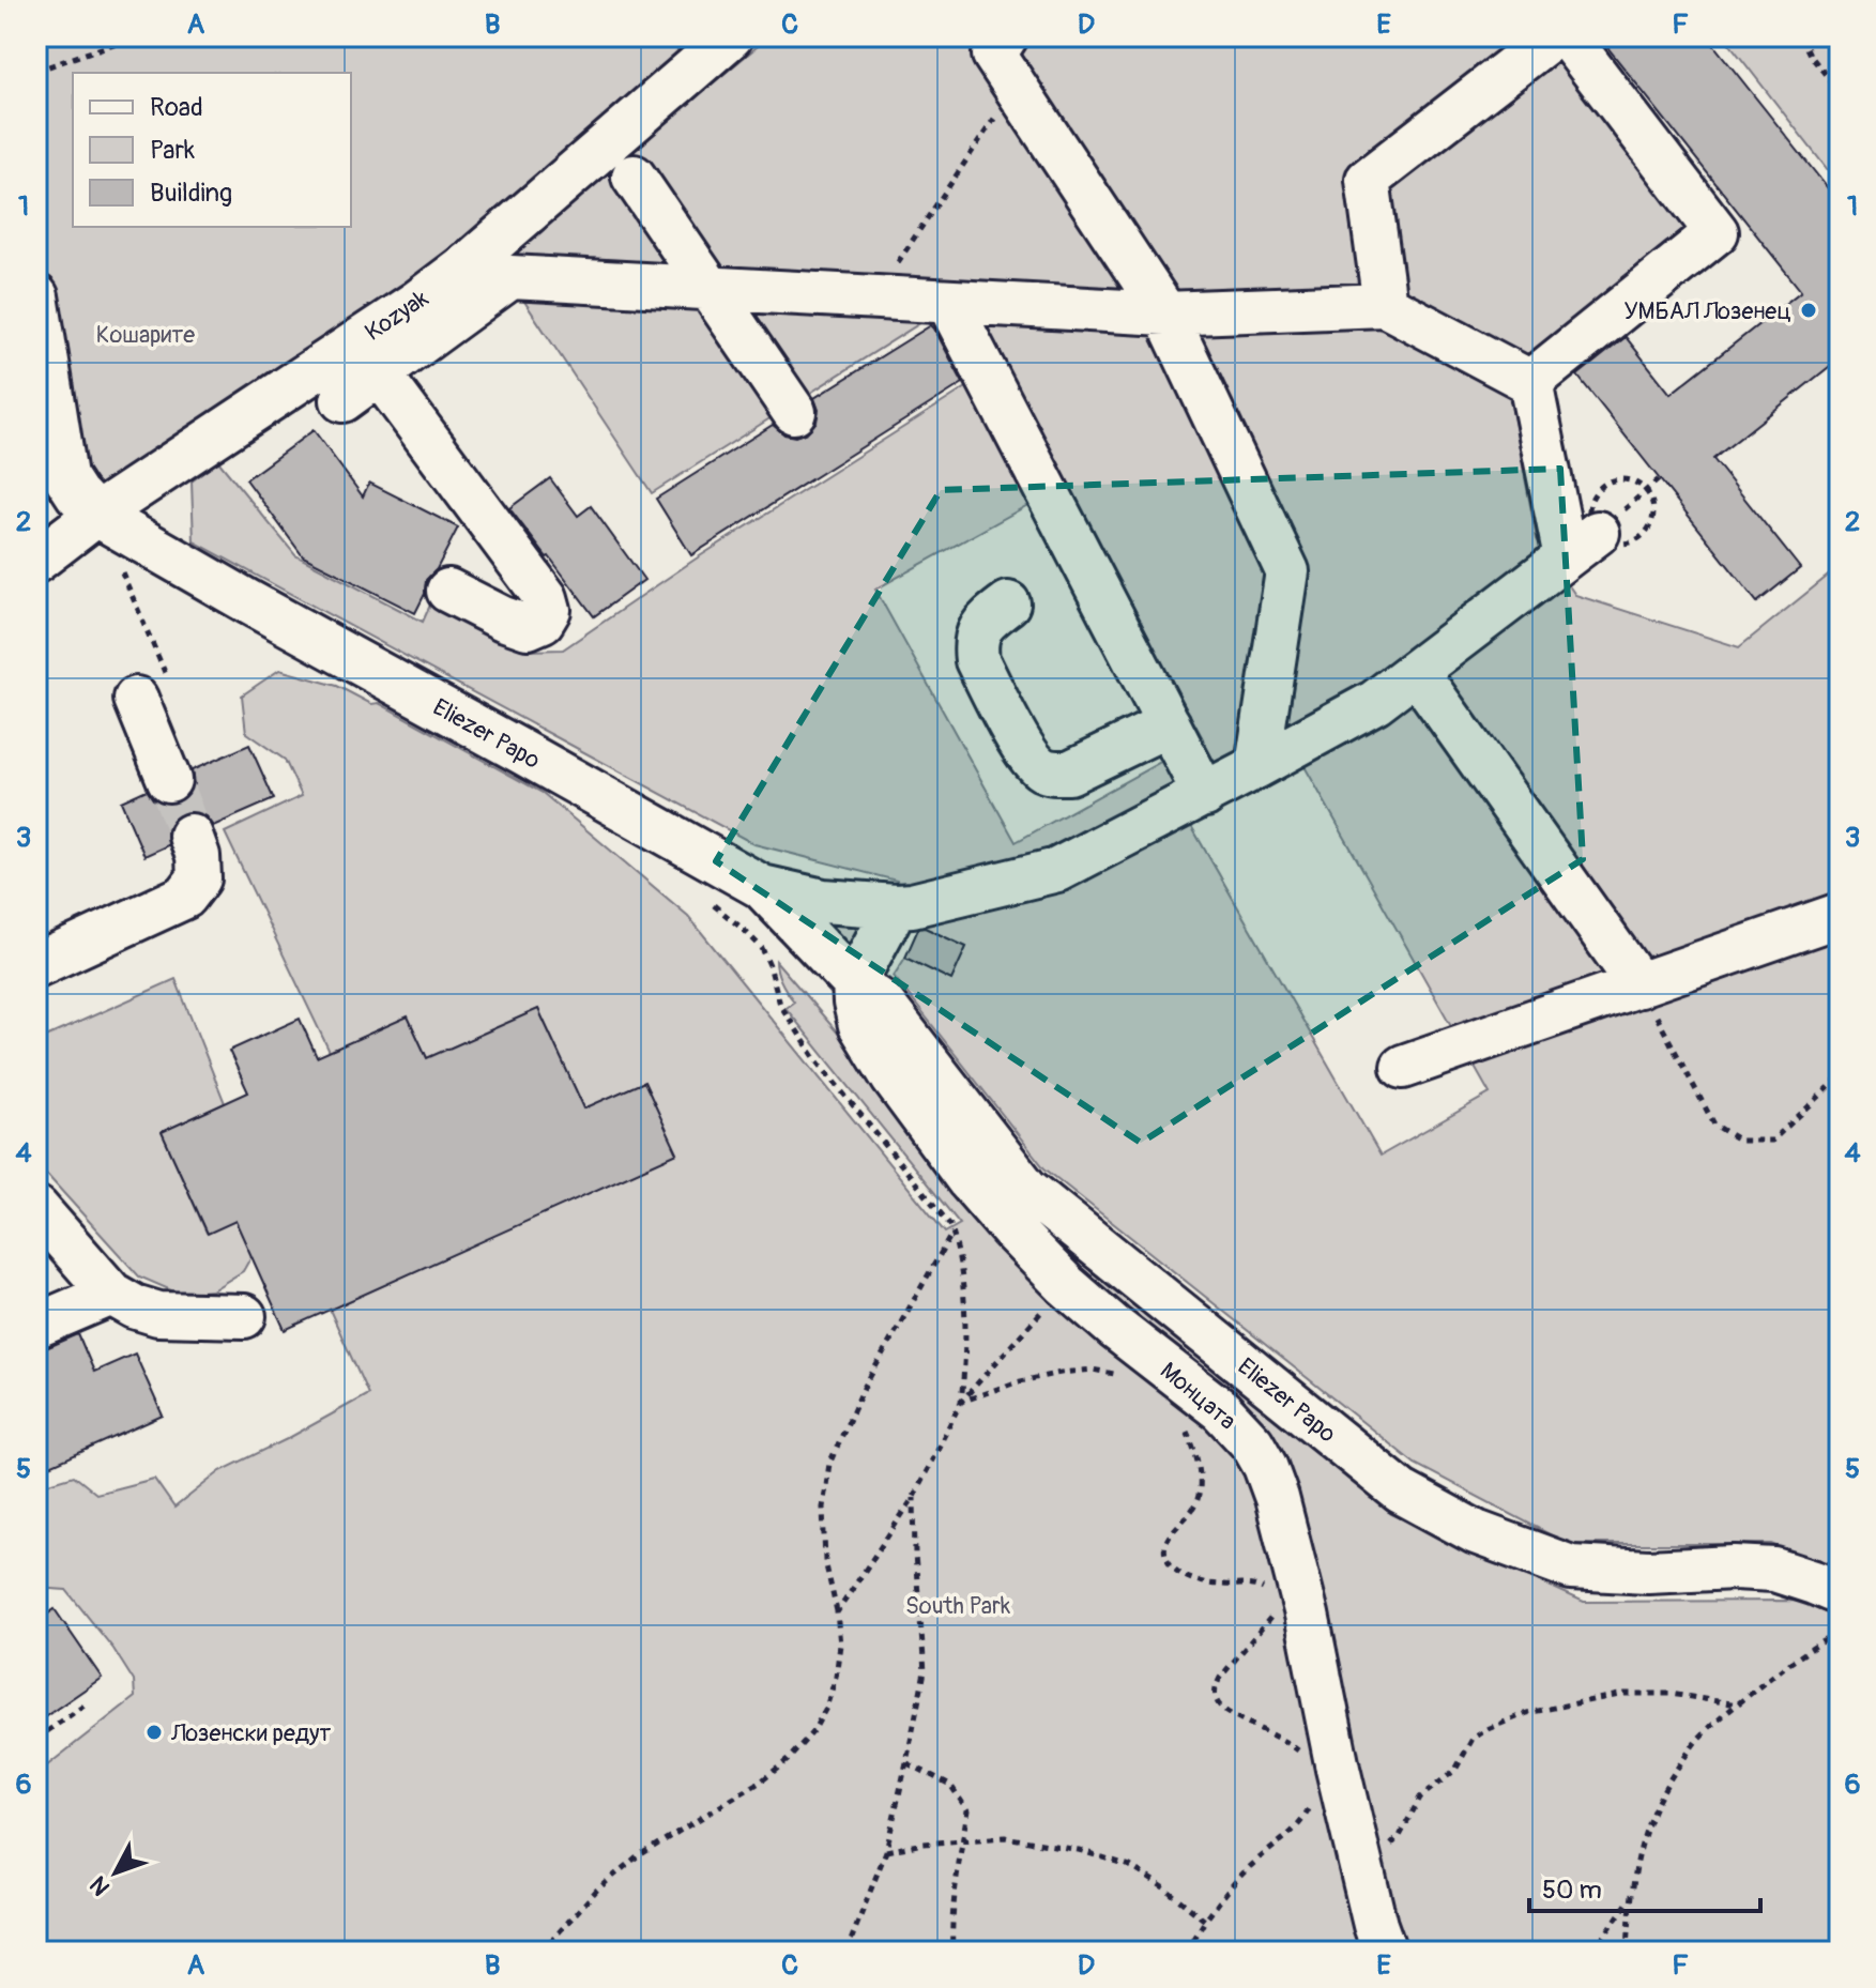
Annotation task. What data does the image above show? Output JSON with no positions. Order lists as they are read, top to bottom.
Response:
{
  "streets": {
    "street": ["Kozyak", "Eliezer Papo", "Монцата"]
  },
  "crossings": [
    ["Kozyak", "Eliezer Papo"],
    ["Eliezer Papo", "Монцата"]
  ],
  "parks": ["Кошарите", "South Park"],
  "places": ["УМБАЛ Лозенец", "Лозенски редут"],
  "legend": ["Road", "Park", "Building"],
  "scale_bar": "50 m",
  "north": "bottom left",
  "grid": {
    "columns": [
      "A",
      "B",
      "C",
      "D",
      "E",
      "F"
    ],
    "rows": [
      "1",
      "2",
      "3",
      "4",
      "5",
      "6"
    ]
  }
}
